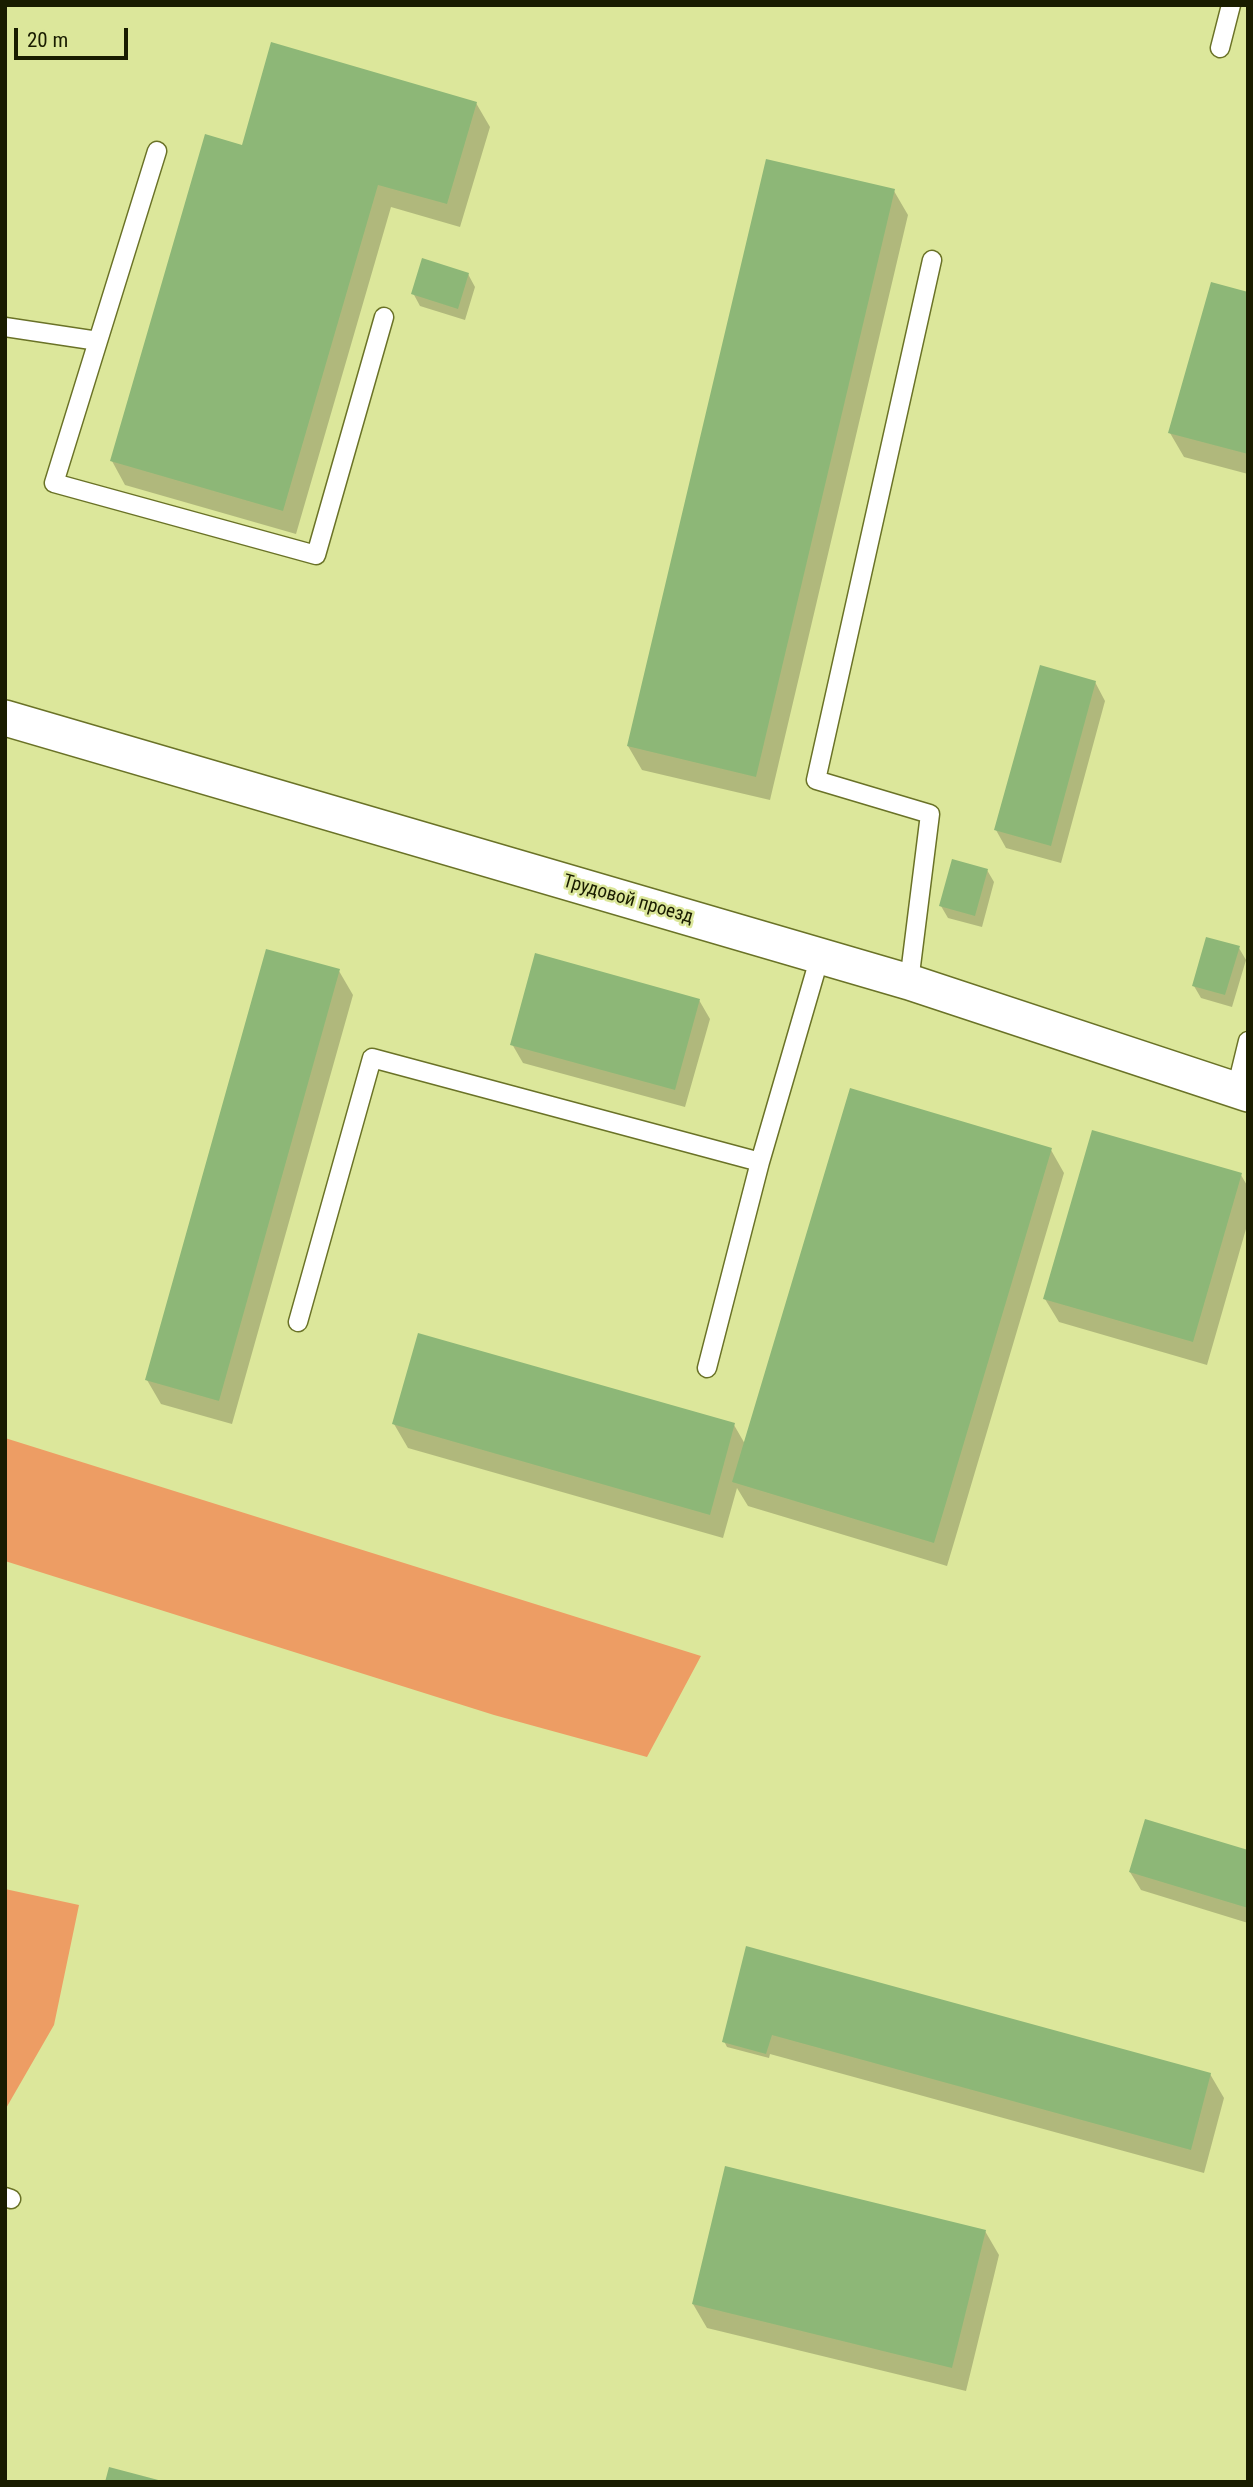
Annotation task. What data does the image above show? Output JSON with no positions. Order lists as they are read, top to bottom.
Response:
{
  "streets": {
    "street": ["Трудовой проезд"]
  },
  "scale_bar": "20 m"
}
